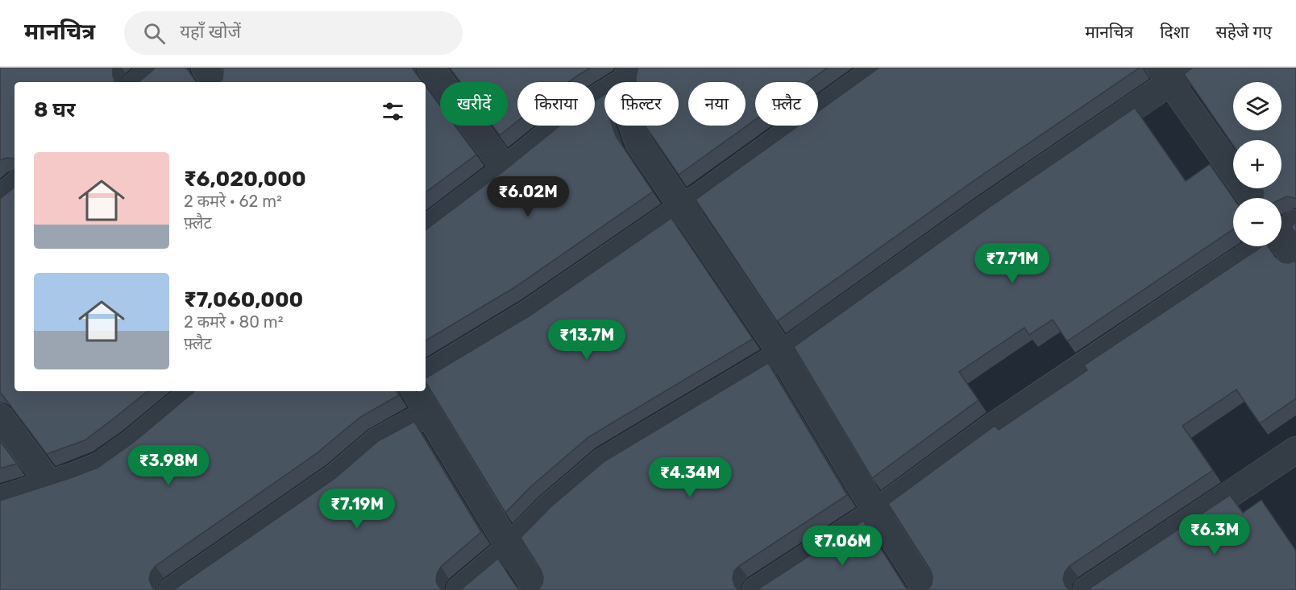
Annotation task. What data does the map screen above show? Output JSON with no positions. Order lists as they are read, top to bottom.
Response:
{
  "page": {
    "header": "मानचित्र",
    "search": "यहाँ खोजें",
    "nav": ["मानचित्र", "दिशा", "सहेजे गए"],
    "map_buttons": ["+", "−"],
    "chip": [
      "खरीदें",
      "किराया",
      "फ़िल्टर",
      "नया",
      "फ़्लैट"
    ],
    "heading": "8 घर",
    "list": [
      {
        "name": "₹6,020,000",
        "note": "2 कमरे · 62 m² · फ़्लैट"
      },
      {
        "name": "₹7,060,000",
        "note": "2 कमरे · 80 m² · फ़्लैट"
      }
    ],
    "price": [
      "₹6.02M",
      "₹7.71M",
      "₹13.7M",
      "₹3.98M",
      "₹4.34M",
      "₹7.19M",
      "₹6.3M",
      "₹7.06M"
    ]
  }
}
